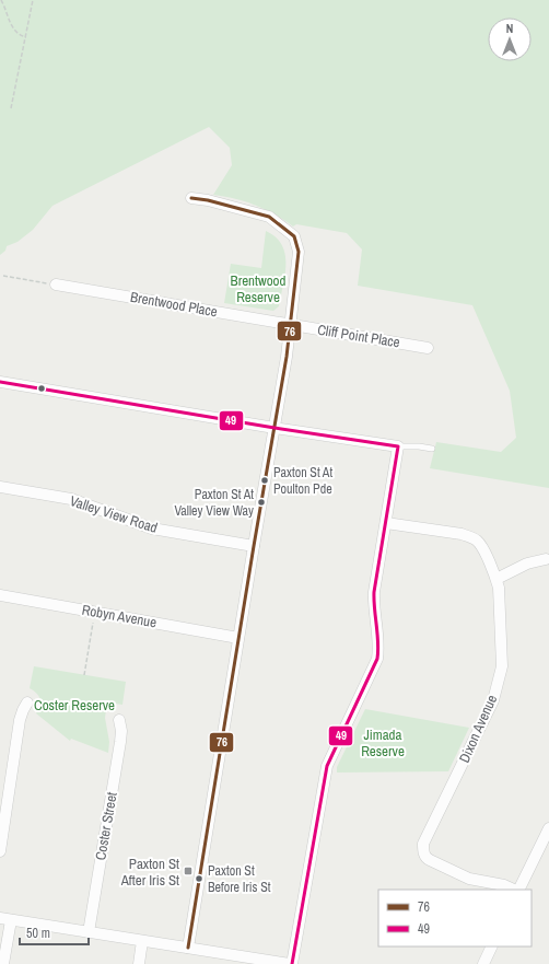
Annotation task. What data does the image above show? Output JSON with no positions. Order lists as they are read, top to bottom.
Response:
{
  "streets": {
    "street": [
      "Brentwood Place",
      "Cliff Point Place",
      "Valley View Road",
      "Robyn Avenue",
      "Dixon Avenue",
      "Coster Street"
    ]
  },
  "crossings": [
    ["Brentwood Place", "Cliff Point Place"]
  ],
  "parks": ["Brentwood Reserve", "Coster Reserve", "Jimada Reserve"],
  "places": {
    "other": ["Paxton St At Poulton Pde", "Paxton St At Valley View Way", "Paxton St Before Iris St"],
    "transit": ["Paxton St After Iris St"]
  },
  "lines": ["transit line 76", "transit line 49"],
  "legend": ["76", "49"],
  "scale_bar": "50 m",
  "north": "top"
}
